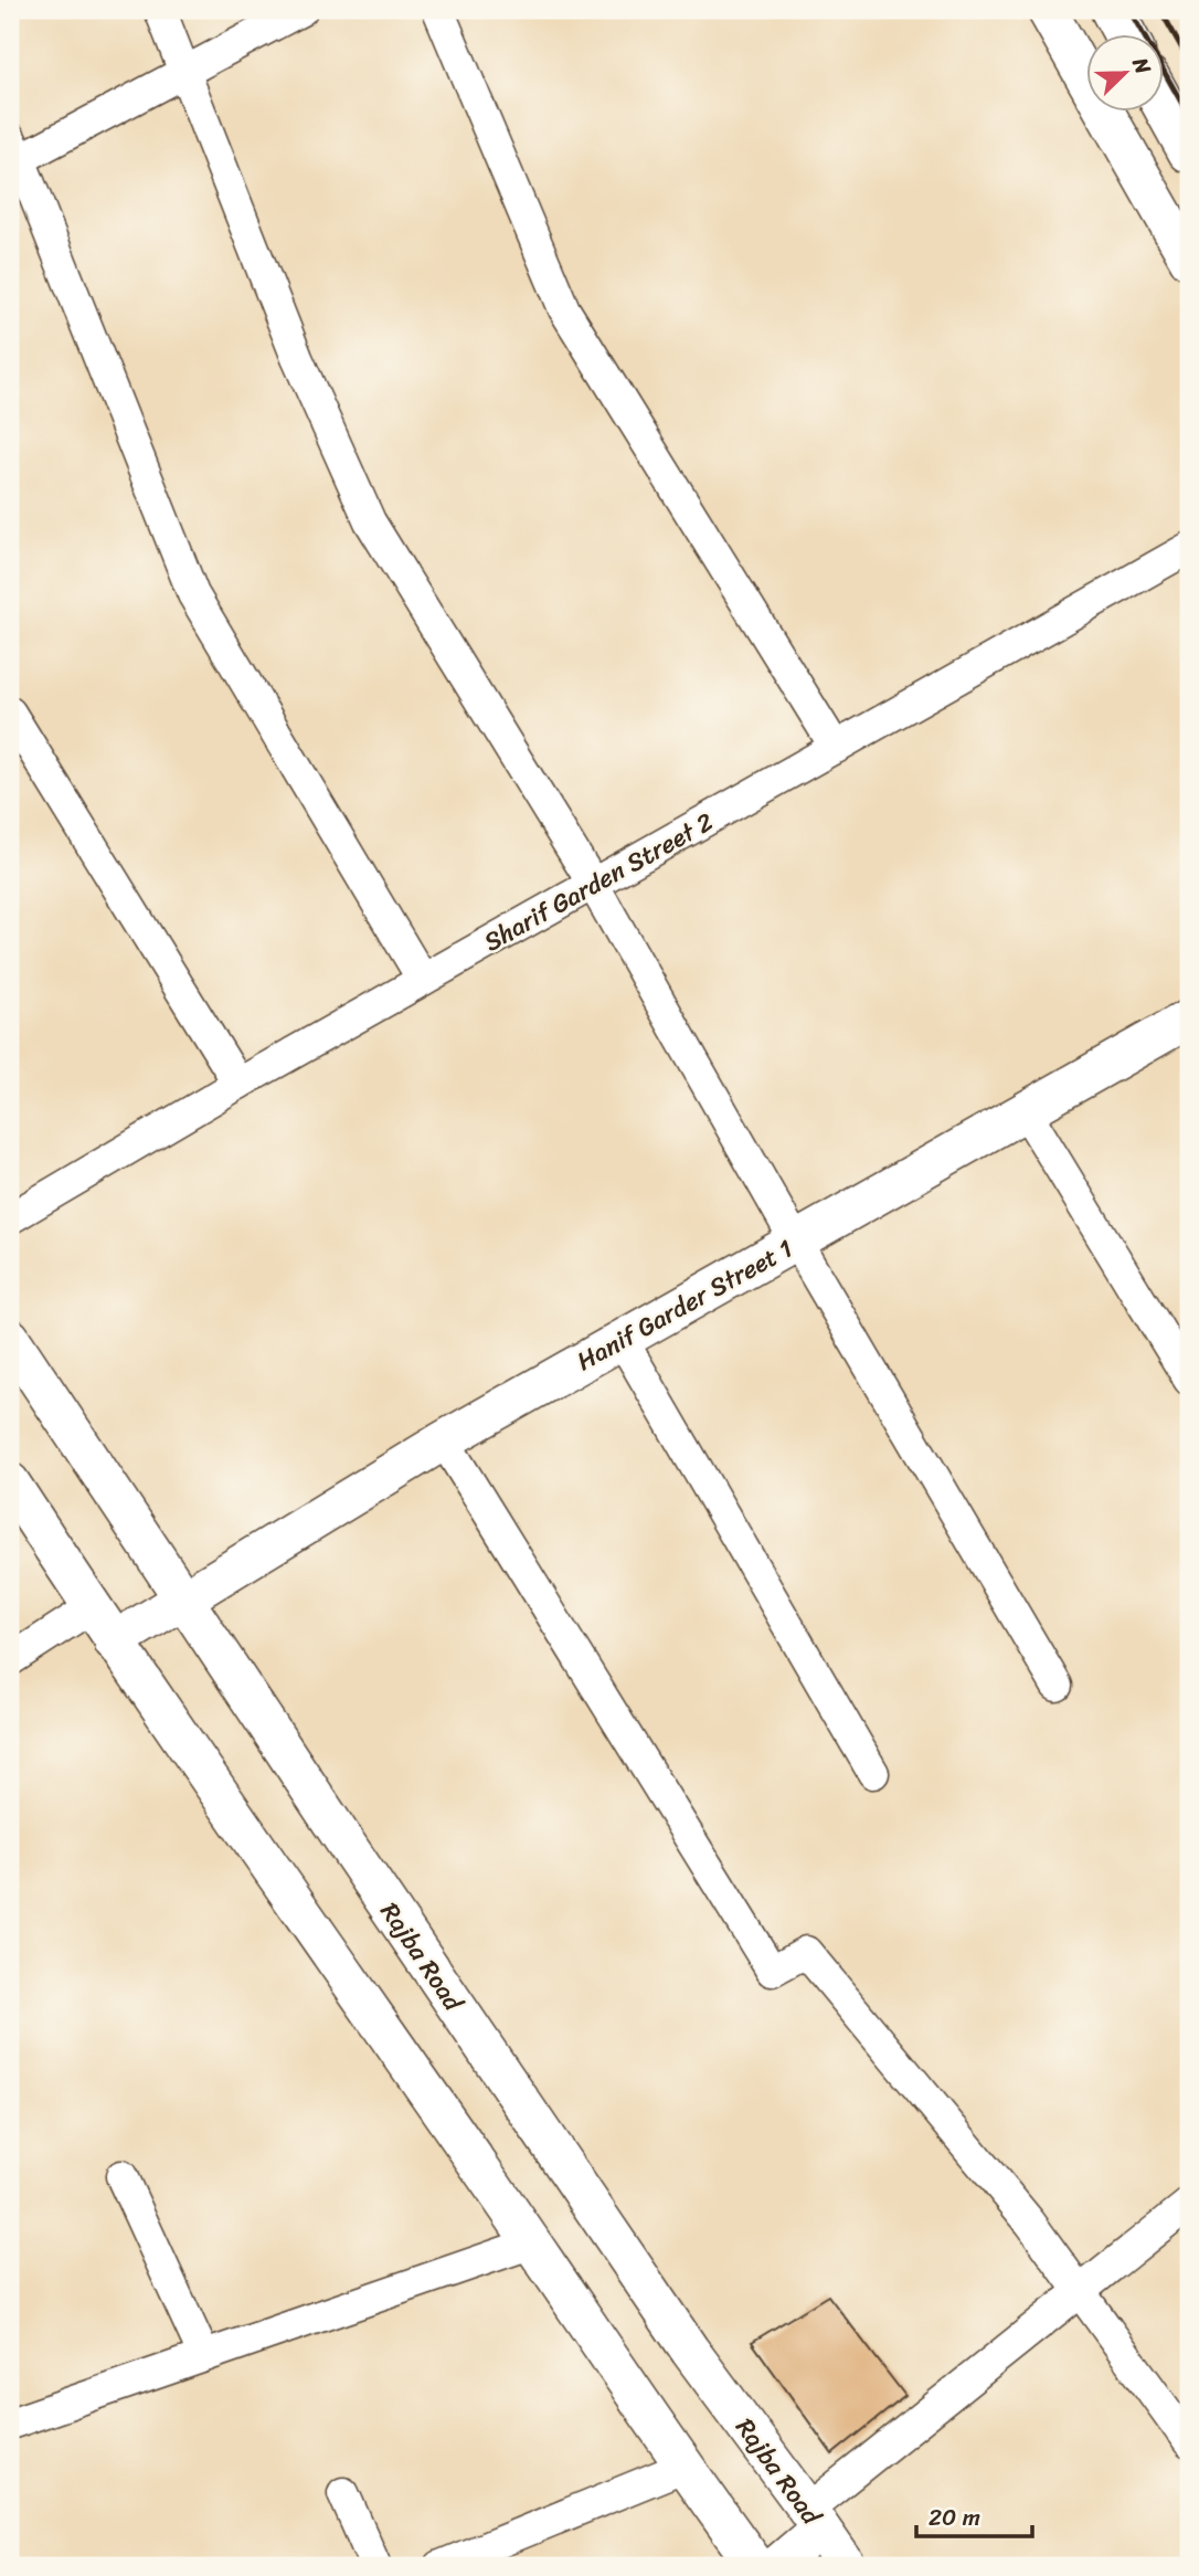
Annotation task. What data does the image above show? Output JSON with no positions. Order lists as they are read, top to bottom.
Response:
{
  "streets": {
    "street": ["Sharif Garden Street 2", "Hanif Garder Street 1", "Rajba Road"]
  },
  "crossings": [
    ["Hanif Garder Street 1", "Rajba Road"]
  ],
  "scale_bar": "20 m",
  "north": "top right"
}
